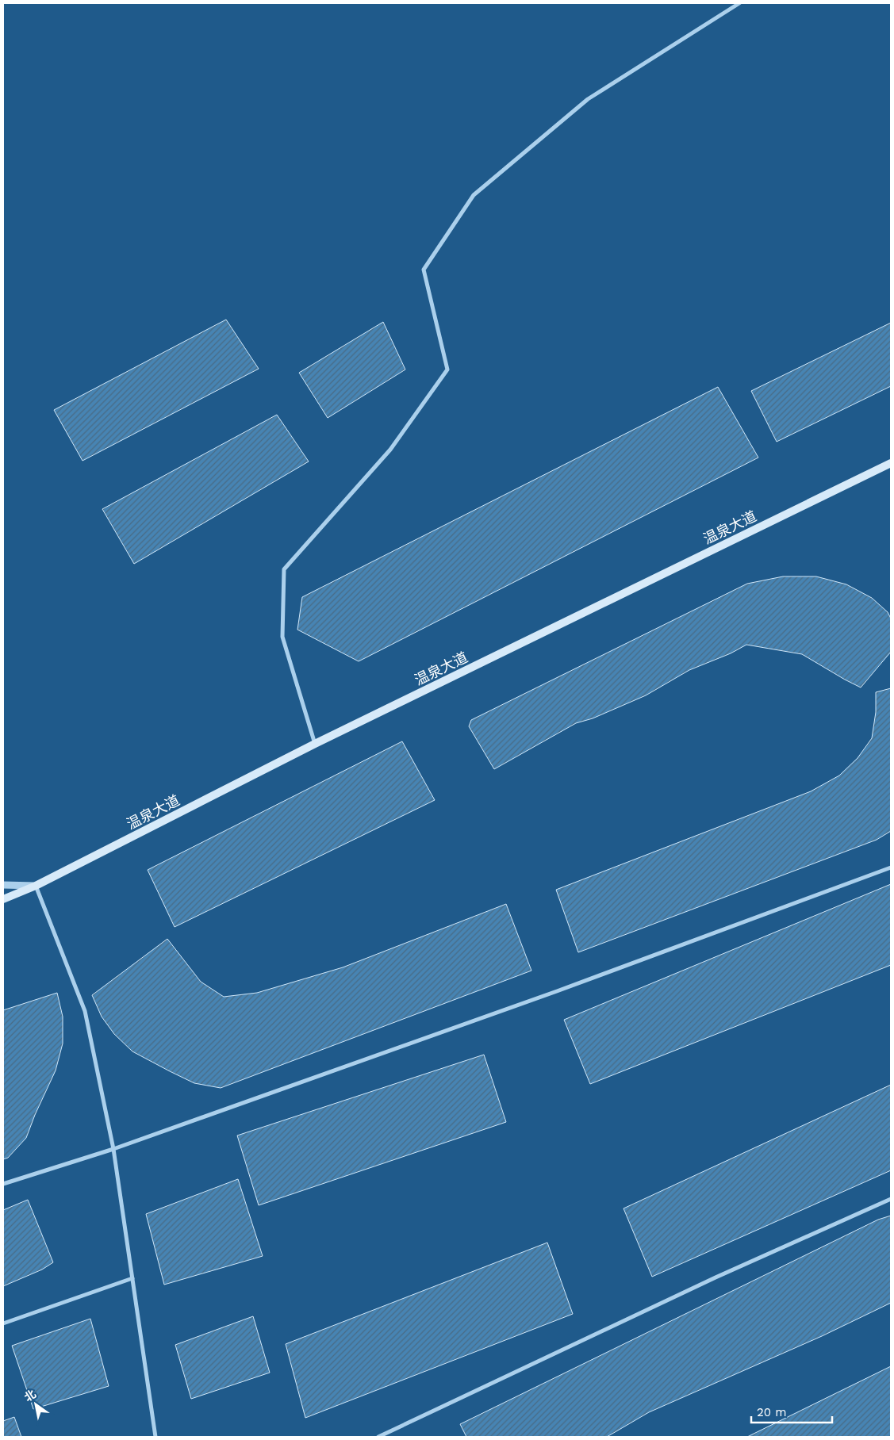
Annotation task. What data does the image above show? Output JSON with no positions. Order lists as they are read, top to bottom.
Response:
{
  "streets": {
    "main road": ["温泉大道"]
  },
  "scale_bar": "20 m",
  "north": "top left"
}
